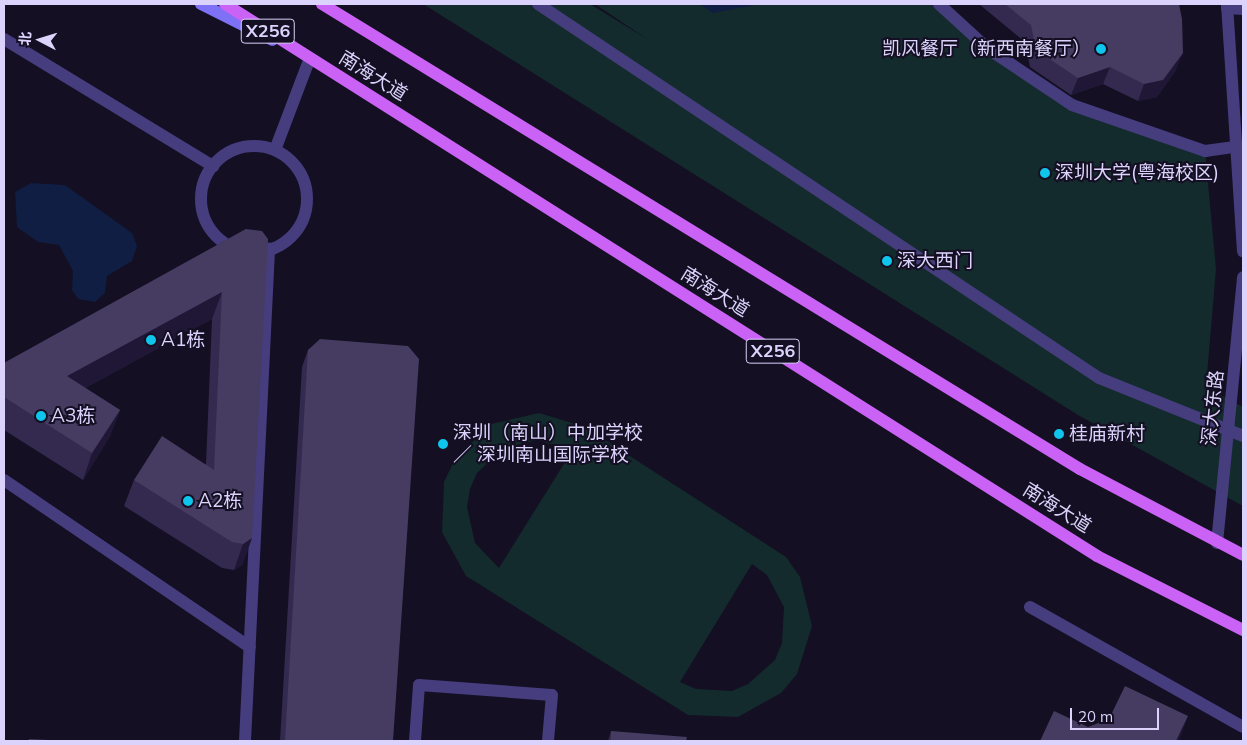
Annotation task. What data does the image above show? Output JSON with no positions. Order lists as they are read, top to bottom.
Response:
{
  "streets": {
    "main road": ["X256", "南海大道"],
    "street": ["深大东路"]
  },
  "crossings": [
    ["南海大道", "深大东路"]
  ],
  "places": [
    "凯风餐厅（新西南餐厅）",
    "深圳大学(粤海校区)",
    "深大西门",
    "A1栋",
    "A3栋",
    "桂庙新村",
    "深圳（南山）中加学校 ／ 深圳南山国际学校",
    "A2栋"
  ],
  "scale_bar": "20 m",
  "north": "left"
}
